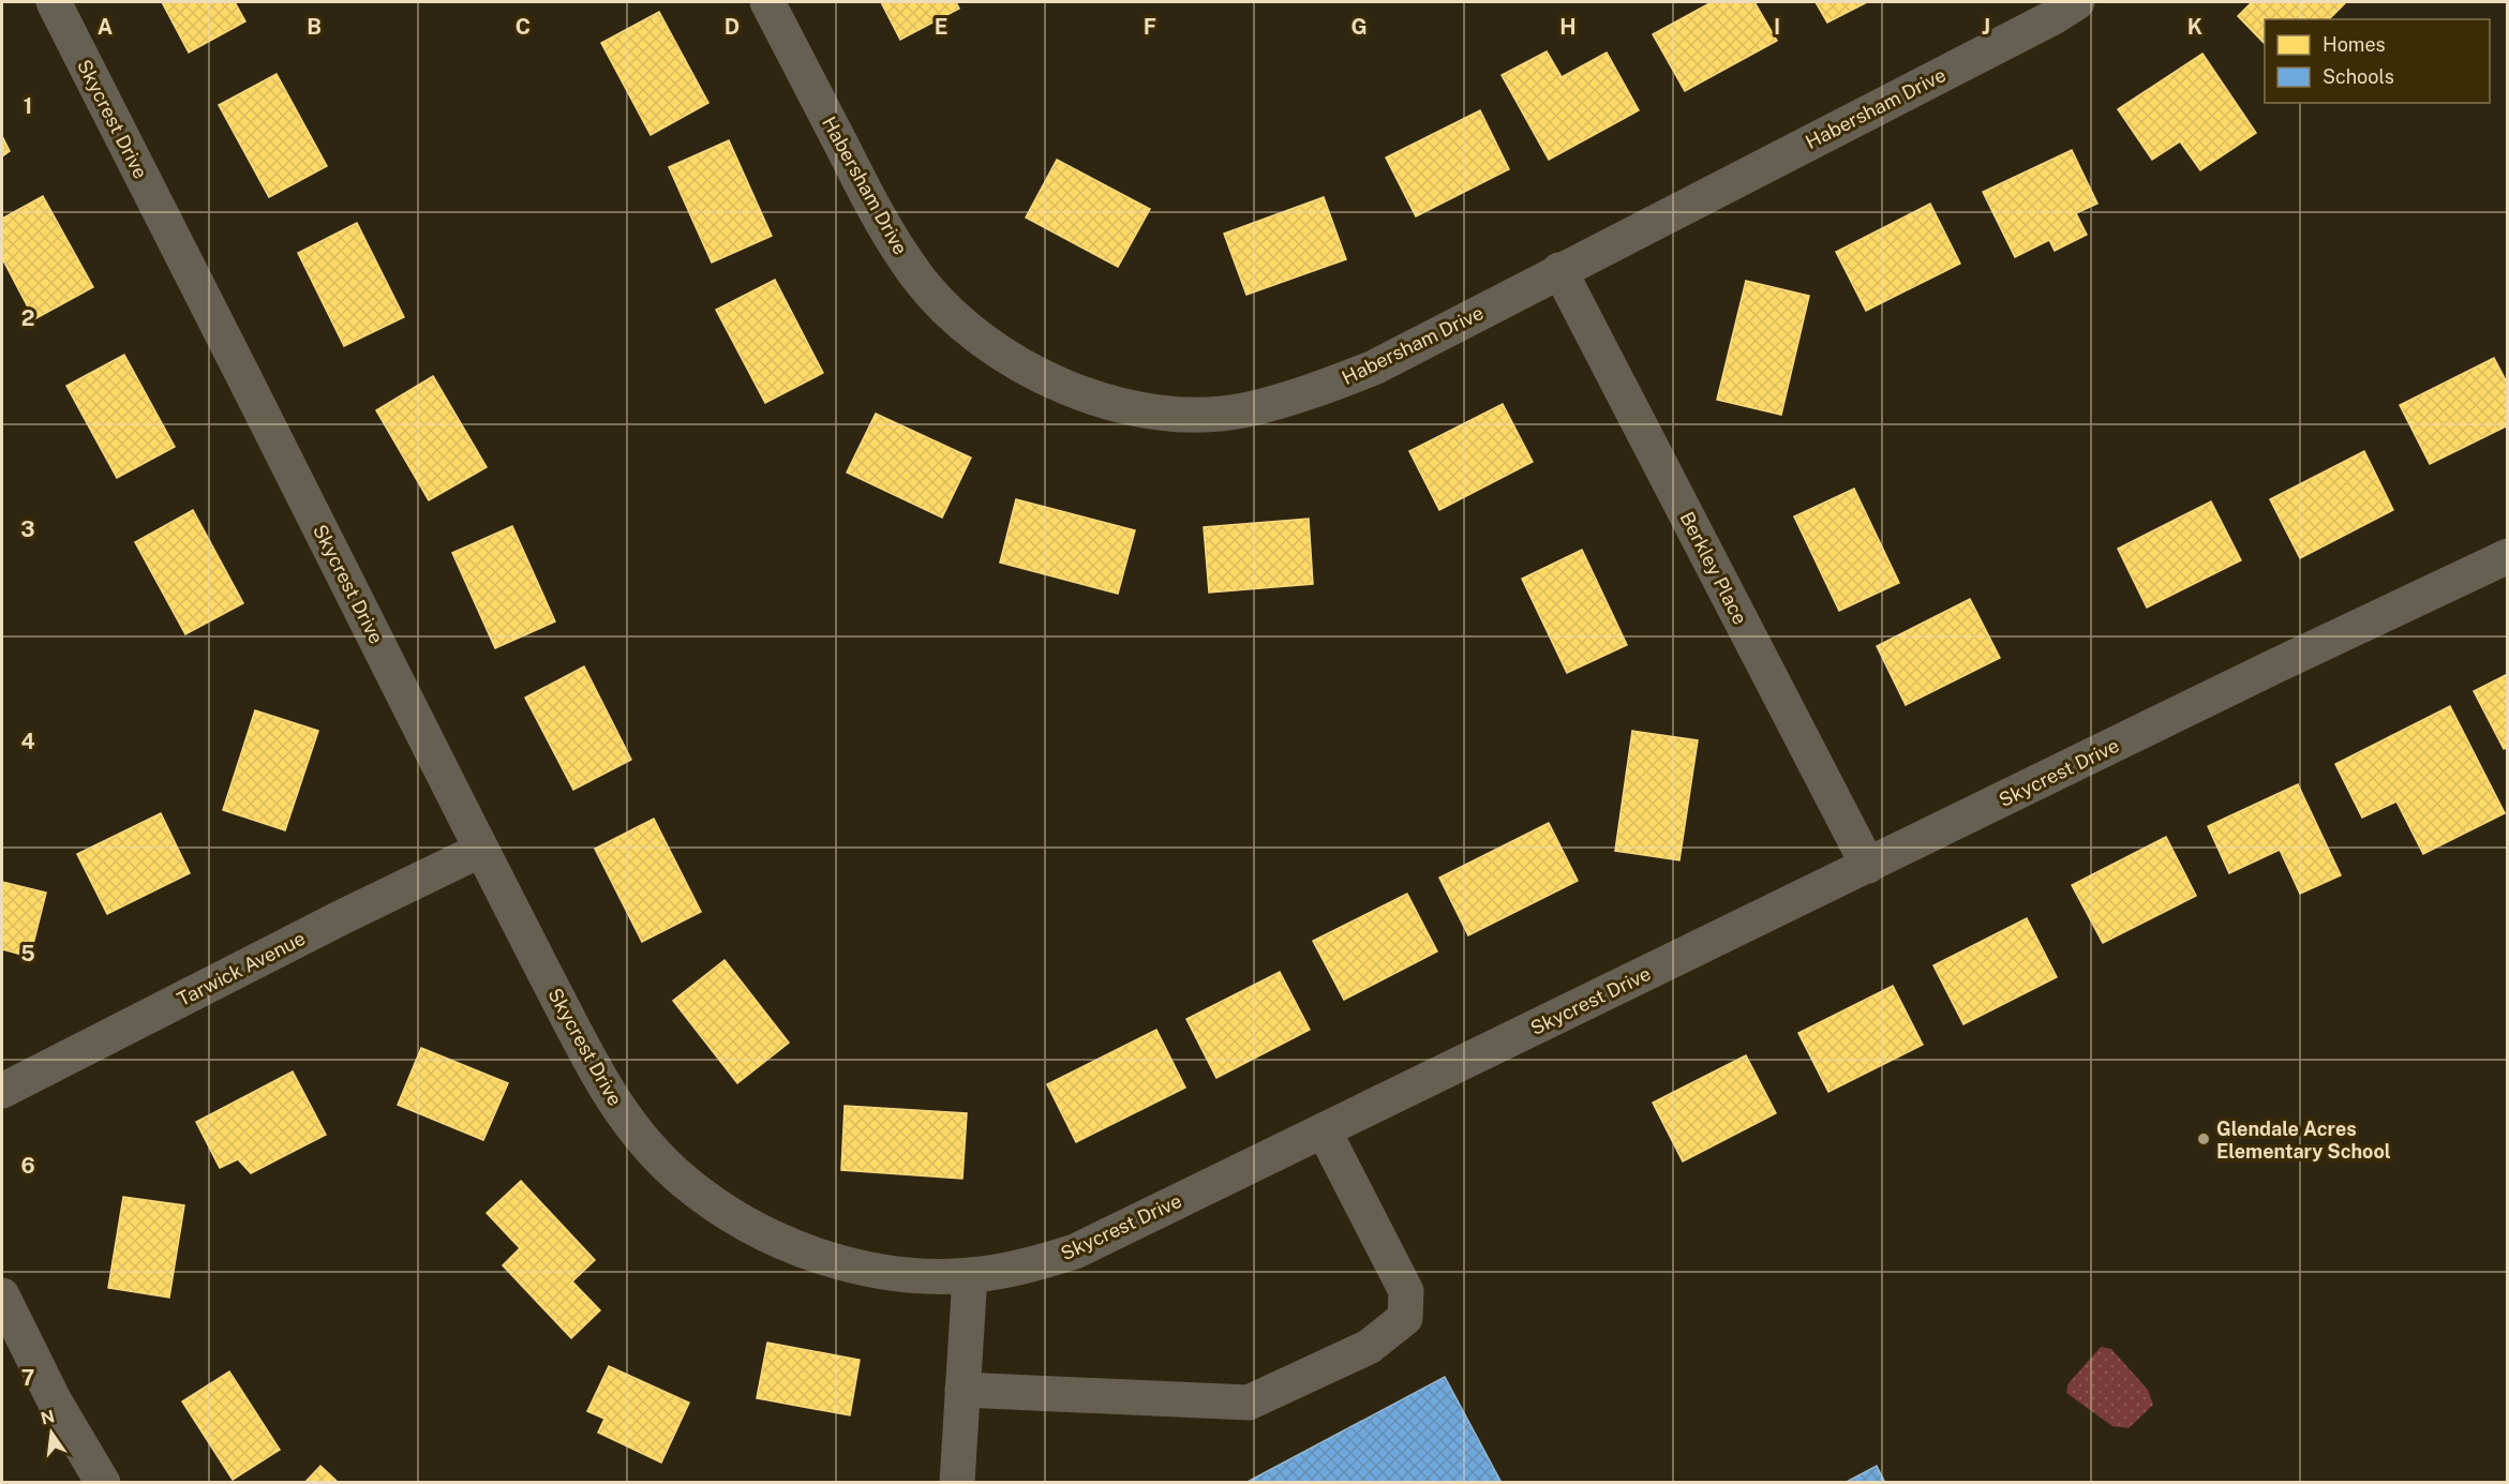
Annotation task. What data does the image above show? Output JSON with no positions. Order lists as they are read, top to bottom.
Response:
{
  "streets": {
    "street": [
      "Habersham Drive",
      "Skycrest Drive",
      "Berkley Place",
      "Tarwick Avenue"
    ]
  },
  "crossings": [
    ["Habersham Drive", "Berkley Place"],
    ["Skycrest Drive", "Berkley Place"],
    ["Skycrest Drive", "Tarwick Avenue"]
  ],
  "places": ["Glendale Acres Elementary School"],
  "legend": ["Homes", "Schools"],
  "north": "top",
  "grid": {
    "columns": [
      "A",
      "B",
      "C",
      "D",
      "E",
      "F",
      "G",
      "H",
      "I",
      "J",
      "K"
    ],
    "rows": [
      "1",
      "2",
      "3",
      "4",
      "5",
      "6",
      "7"
    ]
  }
}
